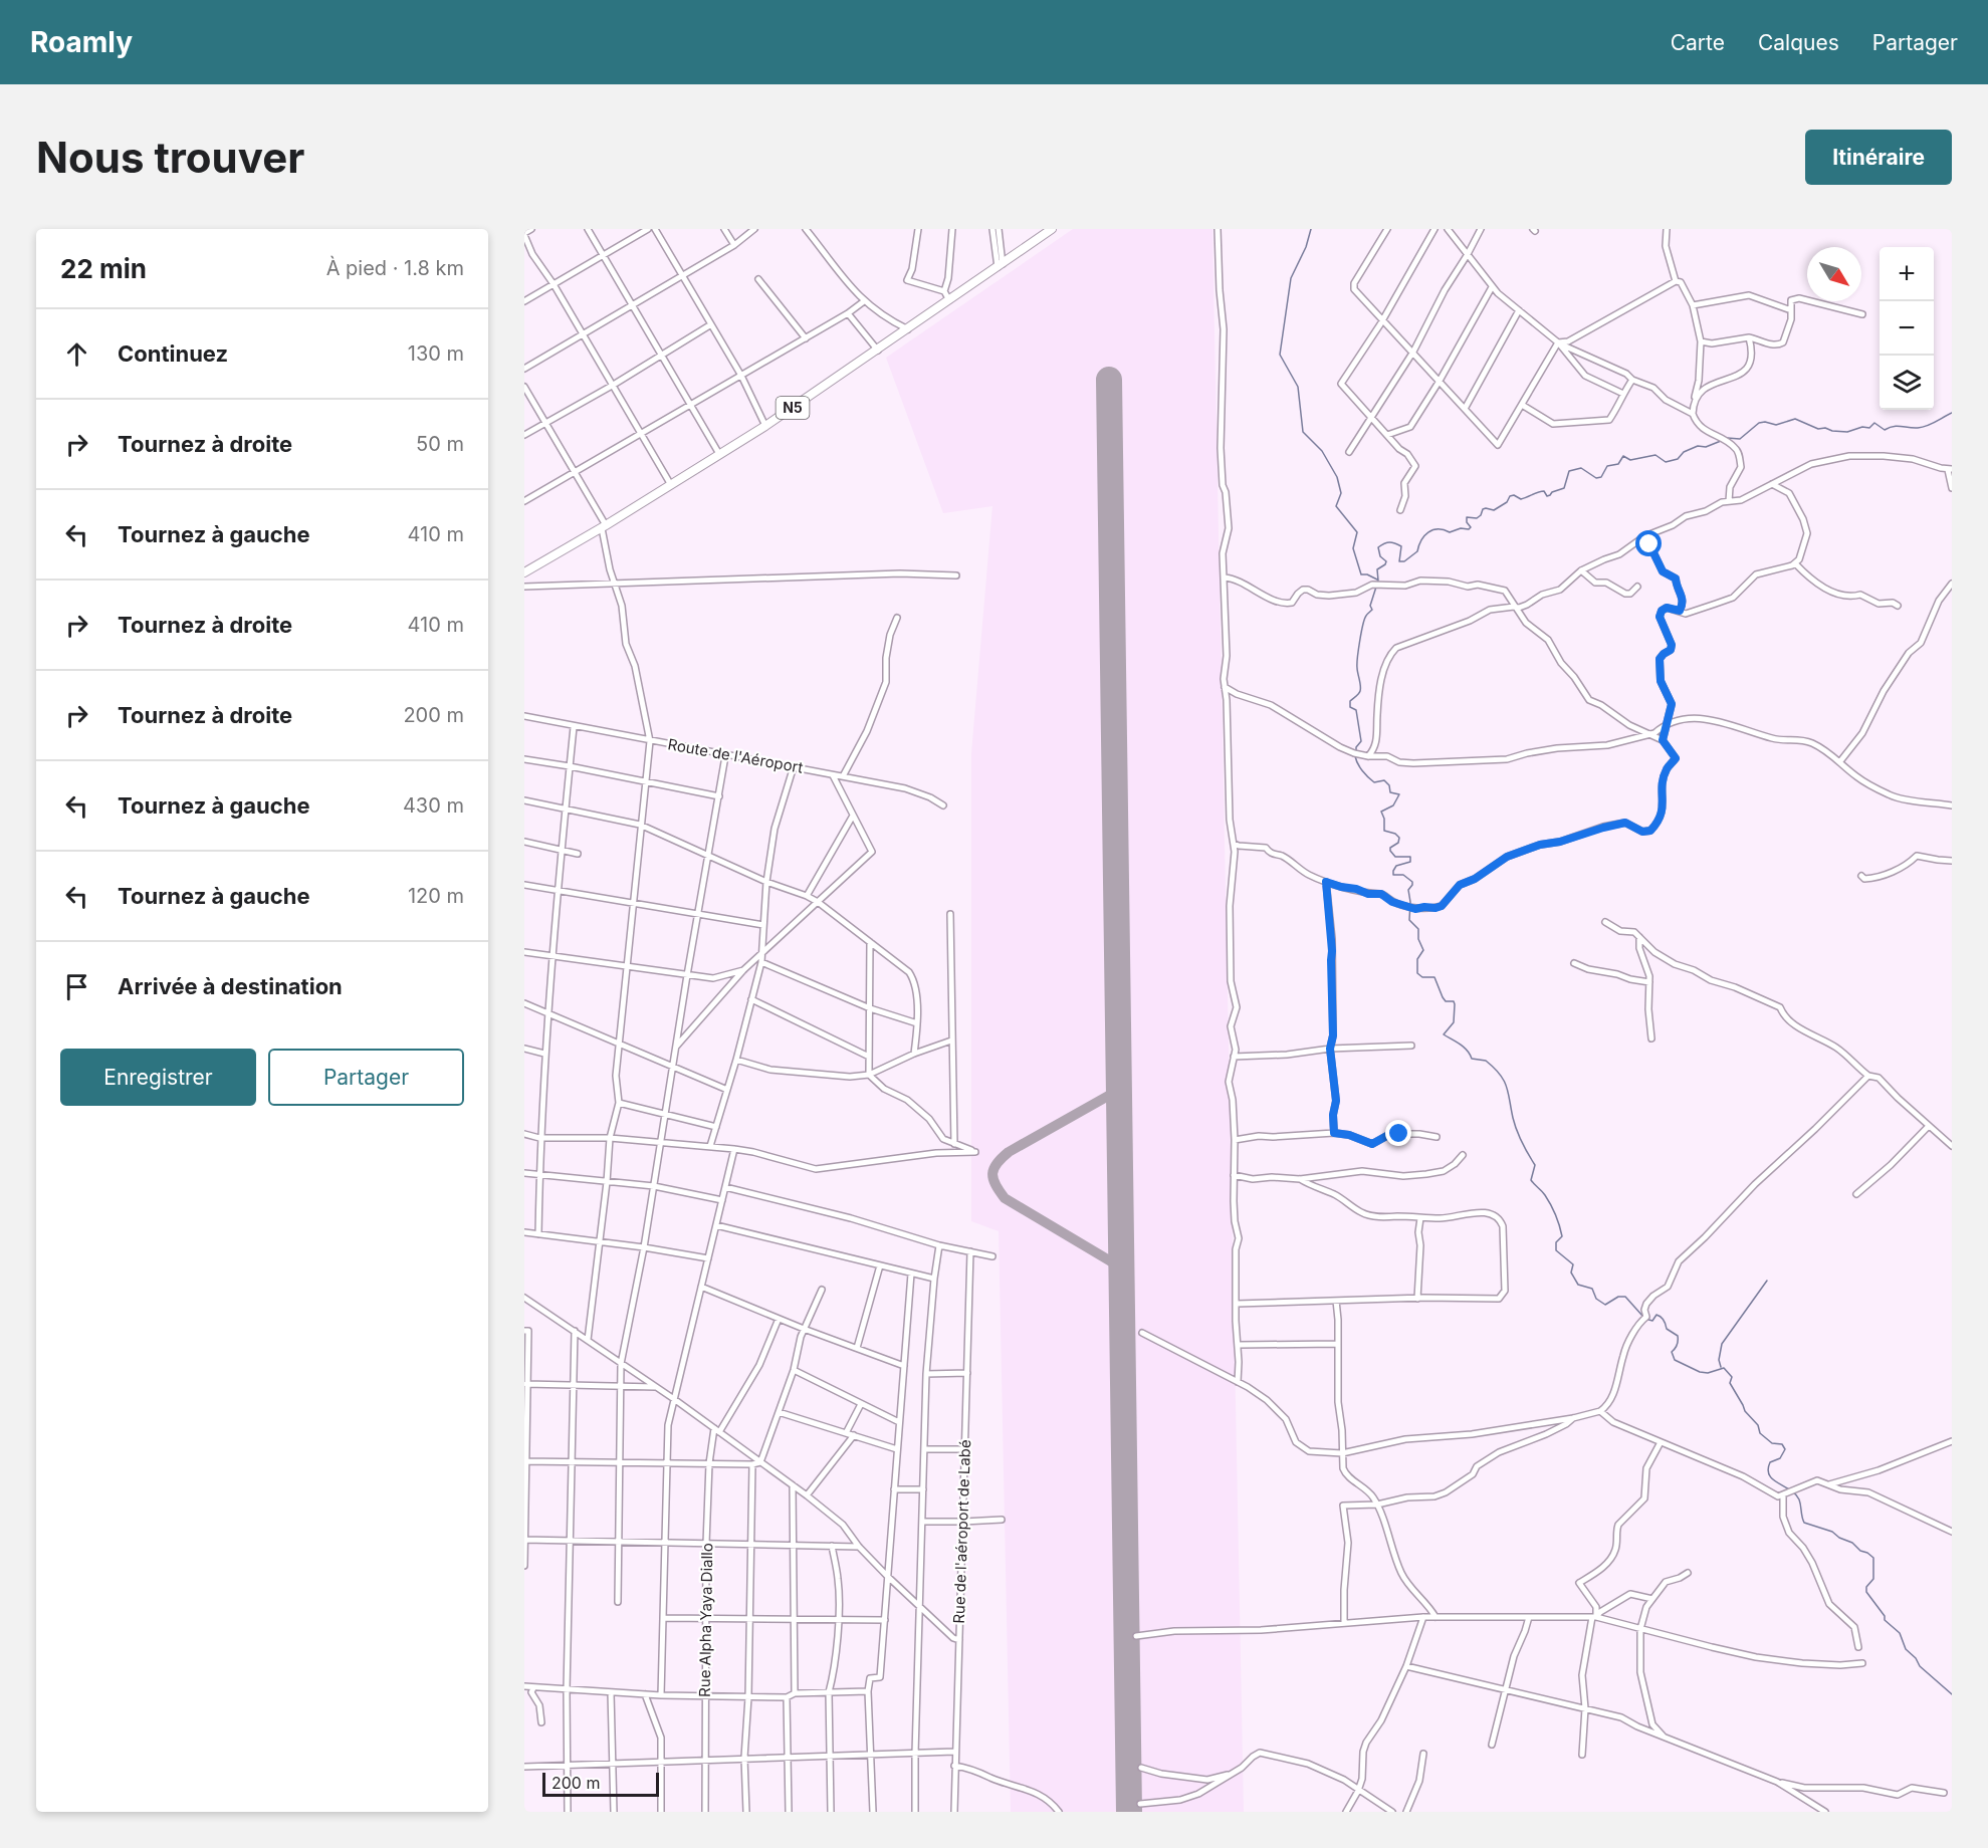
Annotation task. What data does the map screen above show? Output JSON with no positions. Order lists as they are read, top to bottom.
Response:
{
  "streets": {
    "highway": ["N5"],
    "street": ["Route de l'Aéroport", "Rue de l'aéroport de Labé", "Rue Alpha Yaya Diallo"]
  },
  "scale_bar": "200 m",
  "north": "bottom right",
  "page": {
    "header": "Roamly",
    "nav": ["Carte", "Calques", "Partager"],
    "buttons": [
      "Itinéraire",
      ["Enregistrer", "Partager"]
    ],
    "title": "Nous trouver",
    "heading": ["22 min", "À pied · 1.8 km"],
    "map_buttons": ["+", "−"],
    "list": [
      ["Continuez", "130 m"],
      ["Tournez à droite", "50 m"],
      ["Tournez à gauche", "410 m"],
      ["Tournez à droite", "410 m"],
      ["Tournez à droite", "200 m"],
      ["Tournez à gauche", "430 m"],
      ["Tournez à gauche", "120 m"],
      "Arrivée à destination"
    ],
    "scale": "200 m"
  }
}
